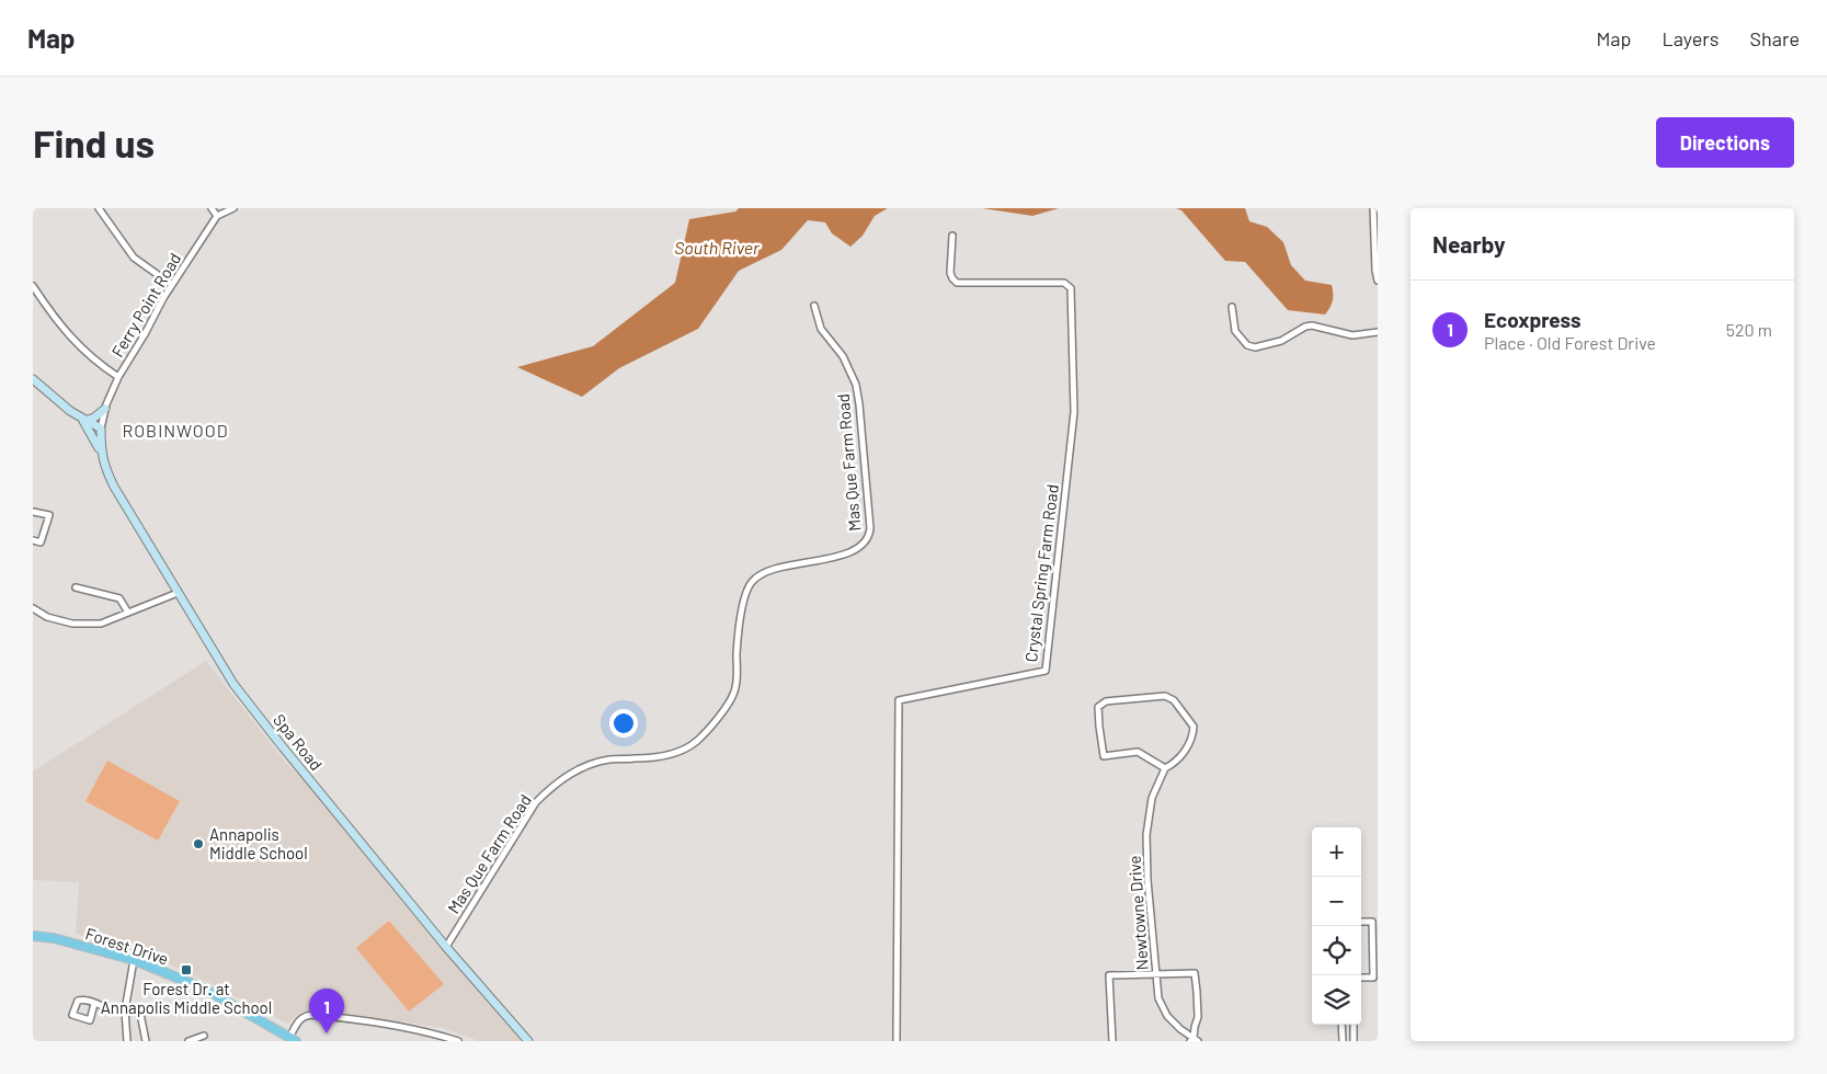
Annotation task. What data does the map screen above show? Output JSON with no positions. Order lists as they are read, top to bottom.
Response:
{
  "streets": {
    "main road": ["Forest Drive"],
    "street": [
      "Ferry Point Road",
      "Mas Que Farm Road",
      "Crystal Spring Farm Road",
      "Spa Road",
      "Newtowne Drive"
    ]
  },
  "crossings": [
    ["Ferry Point Road", "Spa Road"],
    ["Mas Que Farm Road", "Spa Road"]
  ],
  "districts": ["ROBINWOOD"],
  "water": ["South River"],
  "places": {
    "other": ["Annapolis Middle School"],
    "transit": ["Forest Dr. at Annapolis Middle School"]
  },
  "page": {
    "header": "Map",
    "nav": ["Map", "Layers", "Share"],
    "buttons": "Directions",
    "title": "Find us",
    "heading": "Nearby",
    "list": [
      {
        "mark": "1",
        "name": "Ecoxpress",
        "note": "Place · Old Forest Drive",
        "value": "520 m"
      }
    ],
    "map_buttons": ["+", "−"],
    "pins": "1"
  }
}
